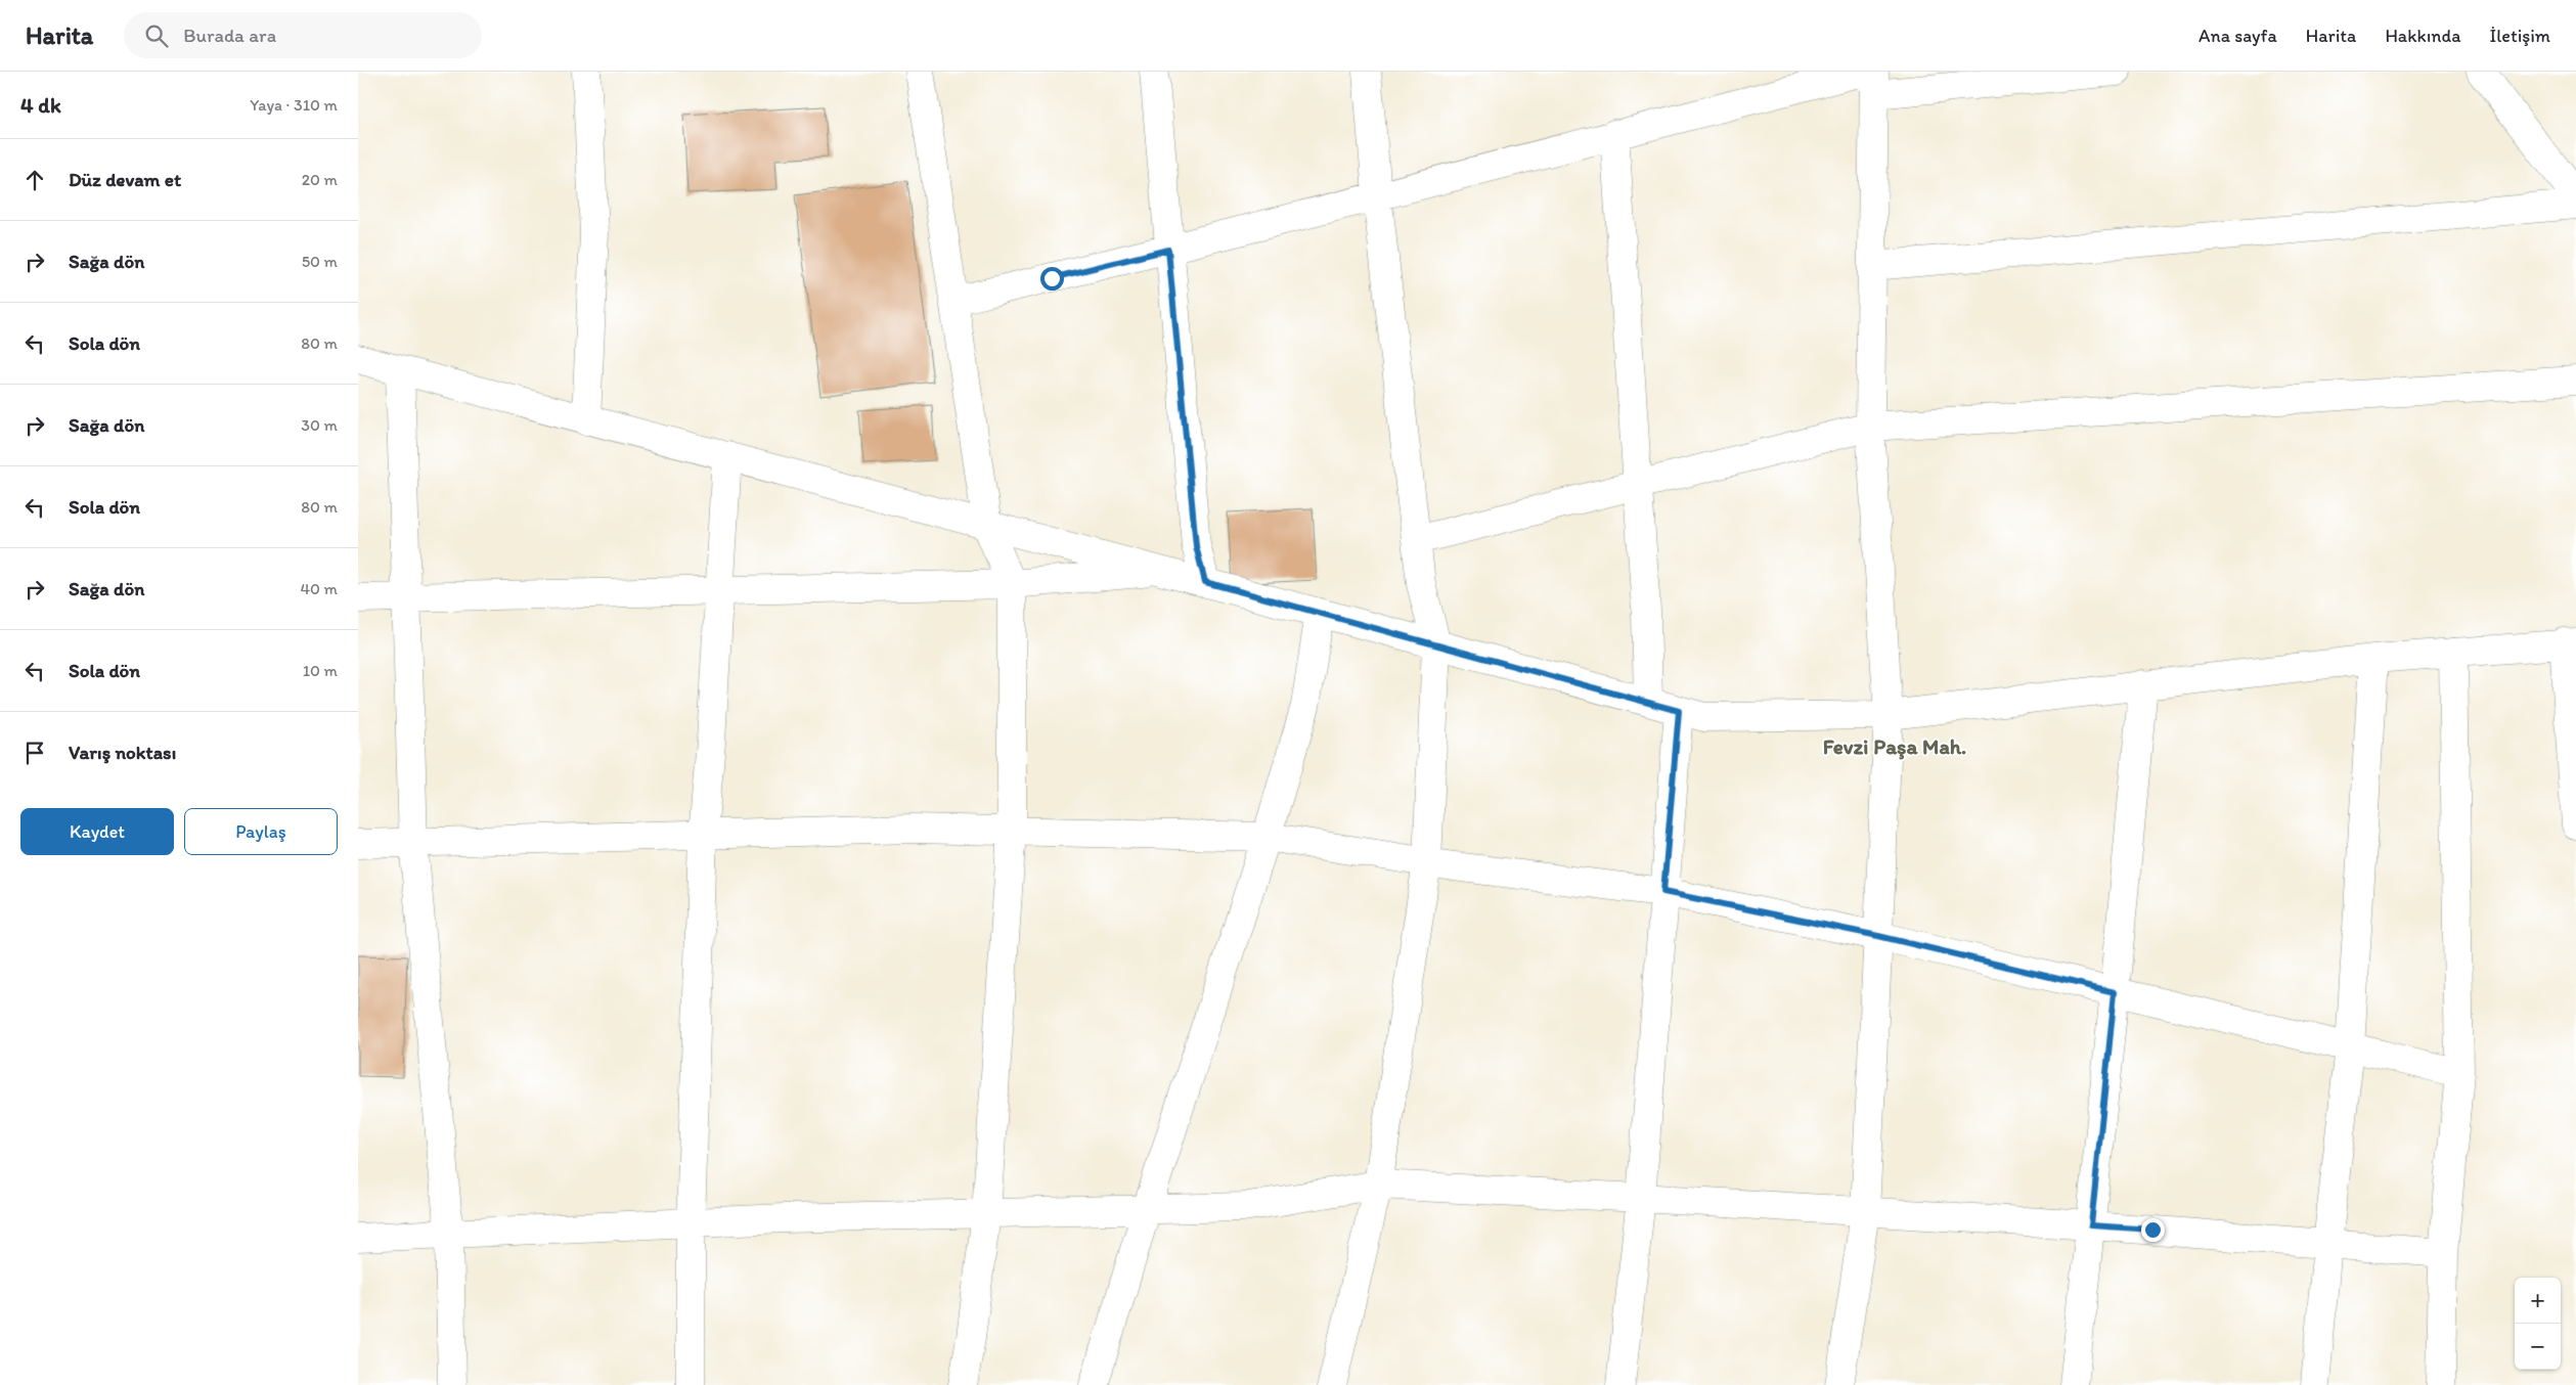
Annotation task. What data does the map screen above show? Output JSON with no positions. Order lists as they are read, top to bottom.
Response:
{
  "districts": ["Fevzi Paşa Mah."],
  "page": {
    "header": "Harita",
    "search": "Burada ara",
    "nav": [
      "Ana sayfa",
      "Harita",
      "Hakkında",
      "İletişim"
    ],
    "heading": ["4 dk", "Yaya · 310 m"],
    "list": [
      ["Düz devam et", "20 m"],
      ["Sağa dön", "50 m"],
      ["Sola dön", "80 m"],
      ["Sağa dön", "30 m"],
      ["Sola dön", "80 m"],
      ["Sağa dön", "40 m"],
      ["Sola dön", "10 m"],
      "Varış noktası"
    ],
    "buttons": ["Kaydet", "Paylaş"],
    "map_buttons": ["+", "−"]
  }
}
